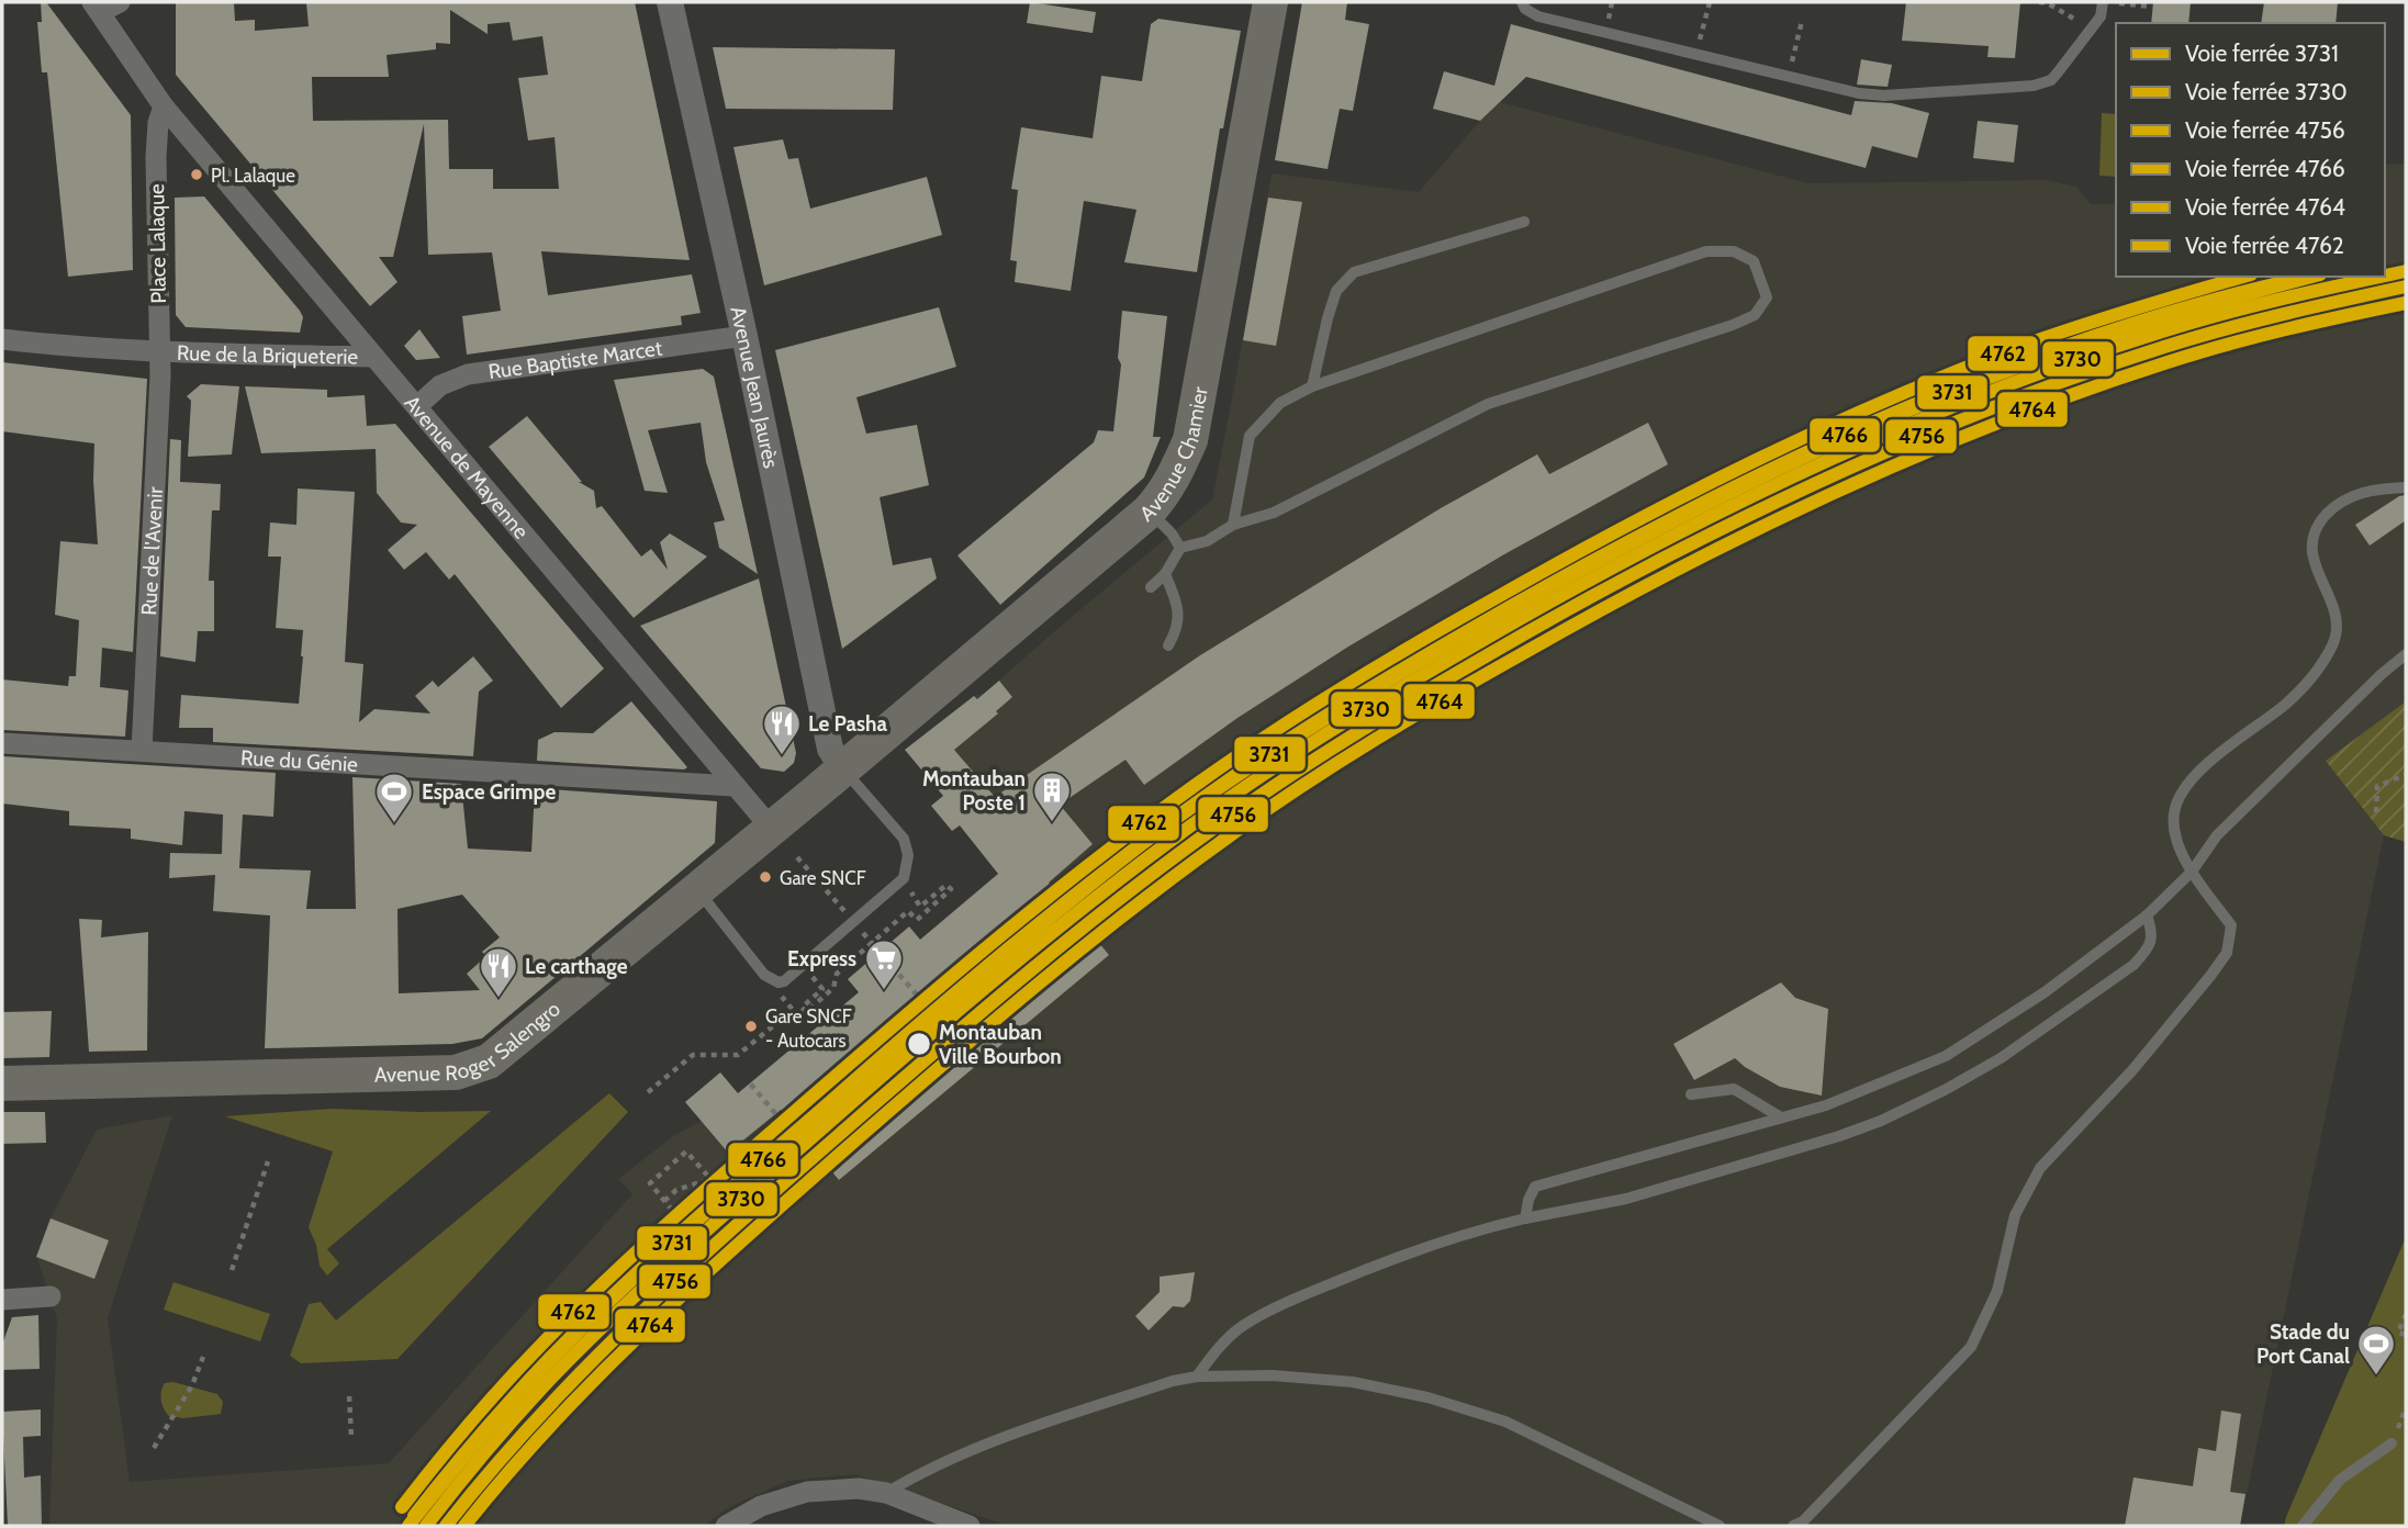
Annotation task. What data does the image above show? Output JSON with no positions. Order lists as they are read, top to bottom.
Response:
{
  "streets": {
    "main road": ["Avenue Chamier", "Avenue Roger Salengro"],
    "street": [
      "Place Lalaque",
      "Rue de la Briqueterie",
      "Rue Baptiste Marcet",
      "Avenue Jean Jaurès",
      "Avenue de Mayenne",
      "Rue de l'Avenir",
      "Rue du Génie"
    ]
  },
  "crossings": [
    ["Place Lalaque", "Rue de la Briqueterie"],
    ["Place Lalaque", "Avenue de Mayenne"],
    ["Place Lalaque", "Rue de l'Avenir"],
    ["Rue de la Briqueterie", "Avenue de Mayenne"],
    ["Rue de la Briqueterie", "Rue de l'Avenir"],
    ["Rue Baptiste Marcet", "Avenue Jean Jaurès"],
    ["Rue Baptiste Marcet", "Avenue de Mayenne"],
    ["Avenue Jean Jaurès", "Avenue Chamier"],
    ["Avenue Jean Jaurès", "Avenue Roger Salengro"],
    ["Avenue Chamier", "Avenue Roger Salengro"],
    ["Avenue de Mayenne", "Rue du Génie"],
    ["Avenue de Mayenne", "Avenue Roger Salengro"],
    ["Rue de l'Avenir", "Rue du Génie"]
  ],
  "places": {
    "other": [
      "Pl. Lalaque",
      "Gare SNCF",
      "Gare SNCF - Autocars",
      "Montauban Ville Bourbon"
    ],
    "restaurant": ["Le Pasha", "Le carthage"],
    "building": ["Montauban Poste 1"],
    "sports": ["Espace Grimpe", "Stade du Port Canal"],
    "supermarket": ["Express"]
  },
  "lines": [
    "rail line 3730",
    "rail line 3731",
    "rail line 4766",
    "rail line 4762",
    "rail line 4756",
    "rail line 4764"
  ],
  "legend": [
    "Voie ferrée 3731",
    "Voie ferrée 3730",
    "Voie ferrée 4756",
    "Voie ferrée 4766",
    "Voie ferrée 4764",
    "Voie ferrée 4762"
  ]
}
